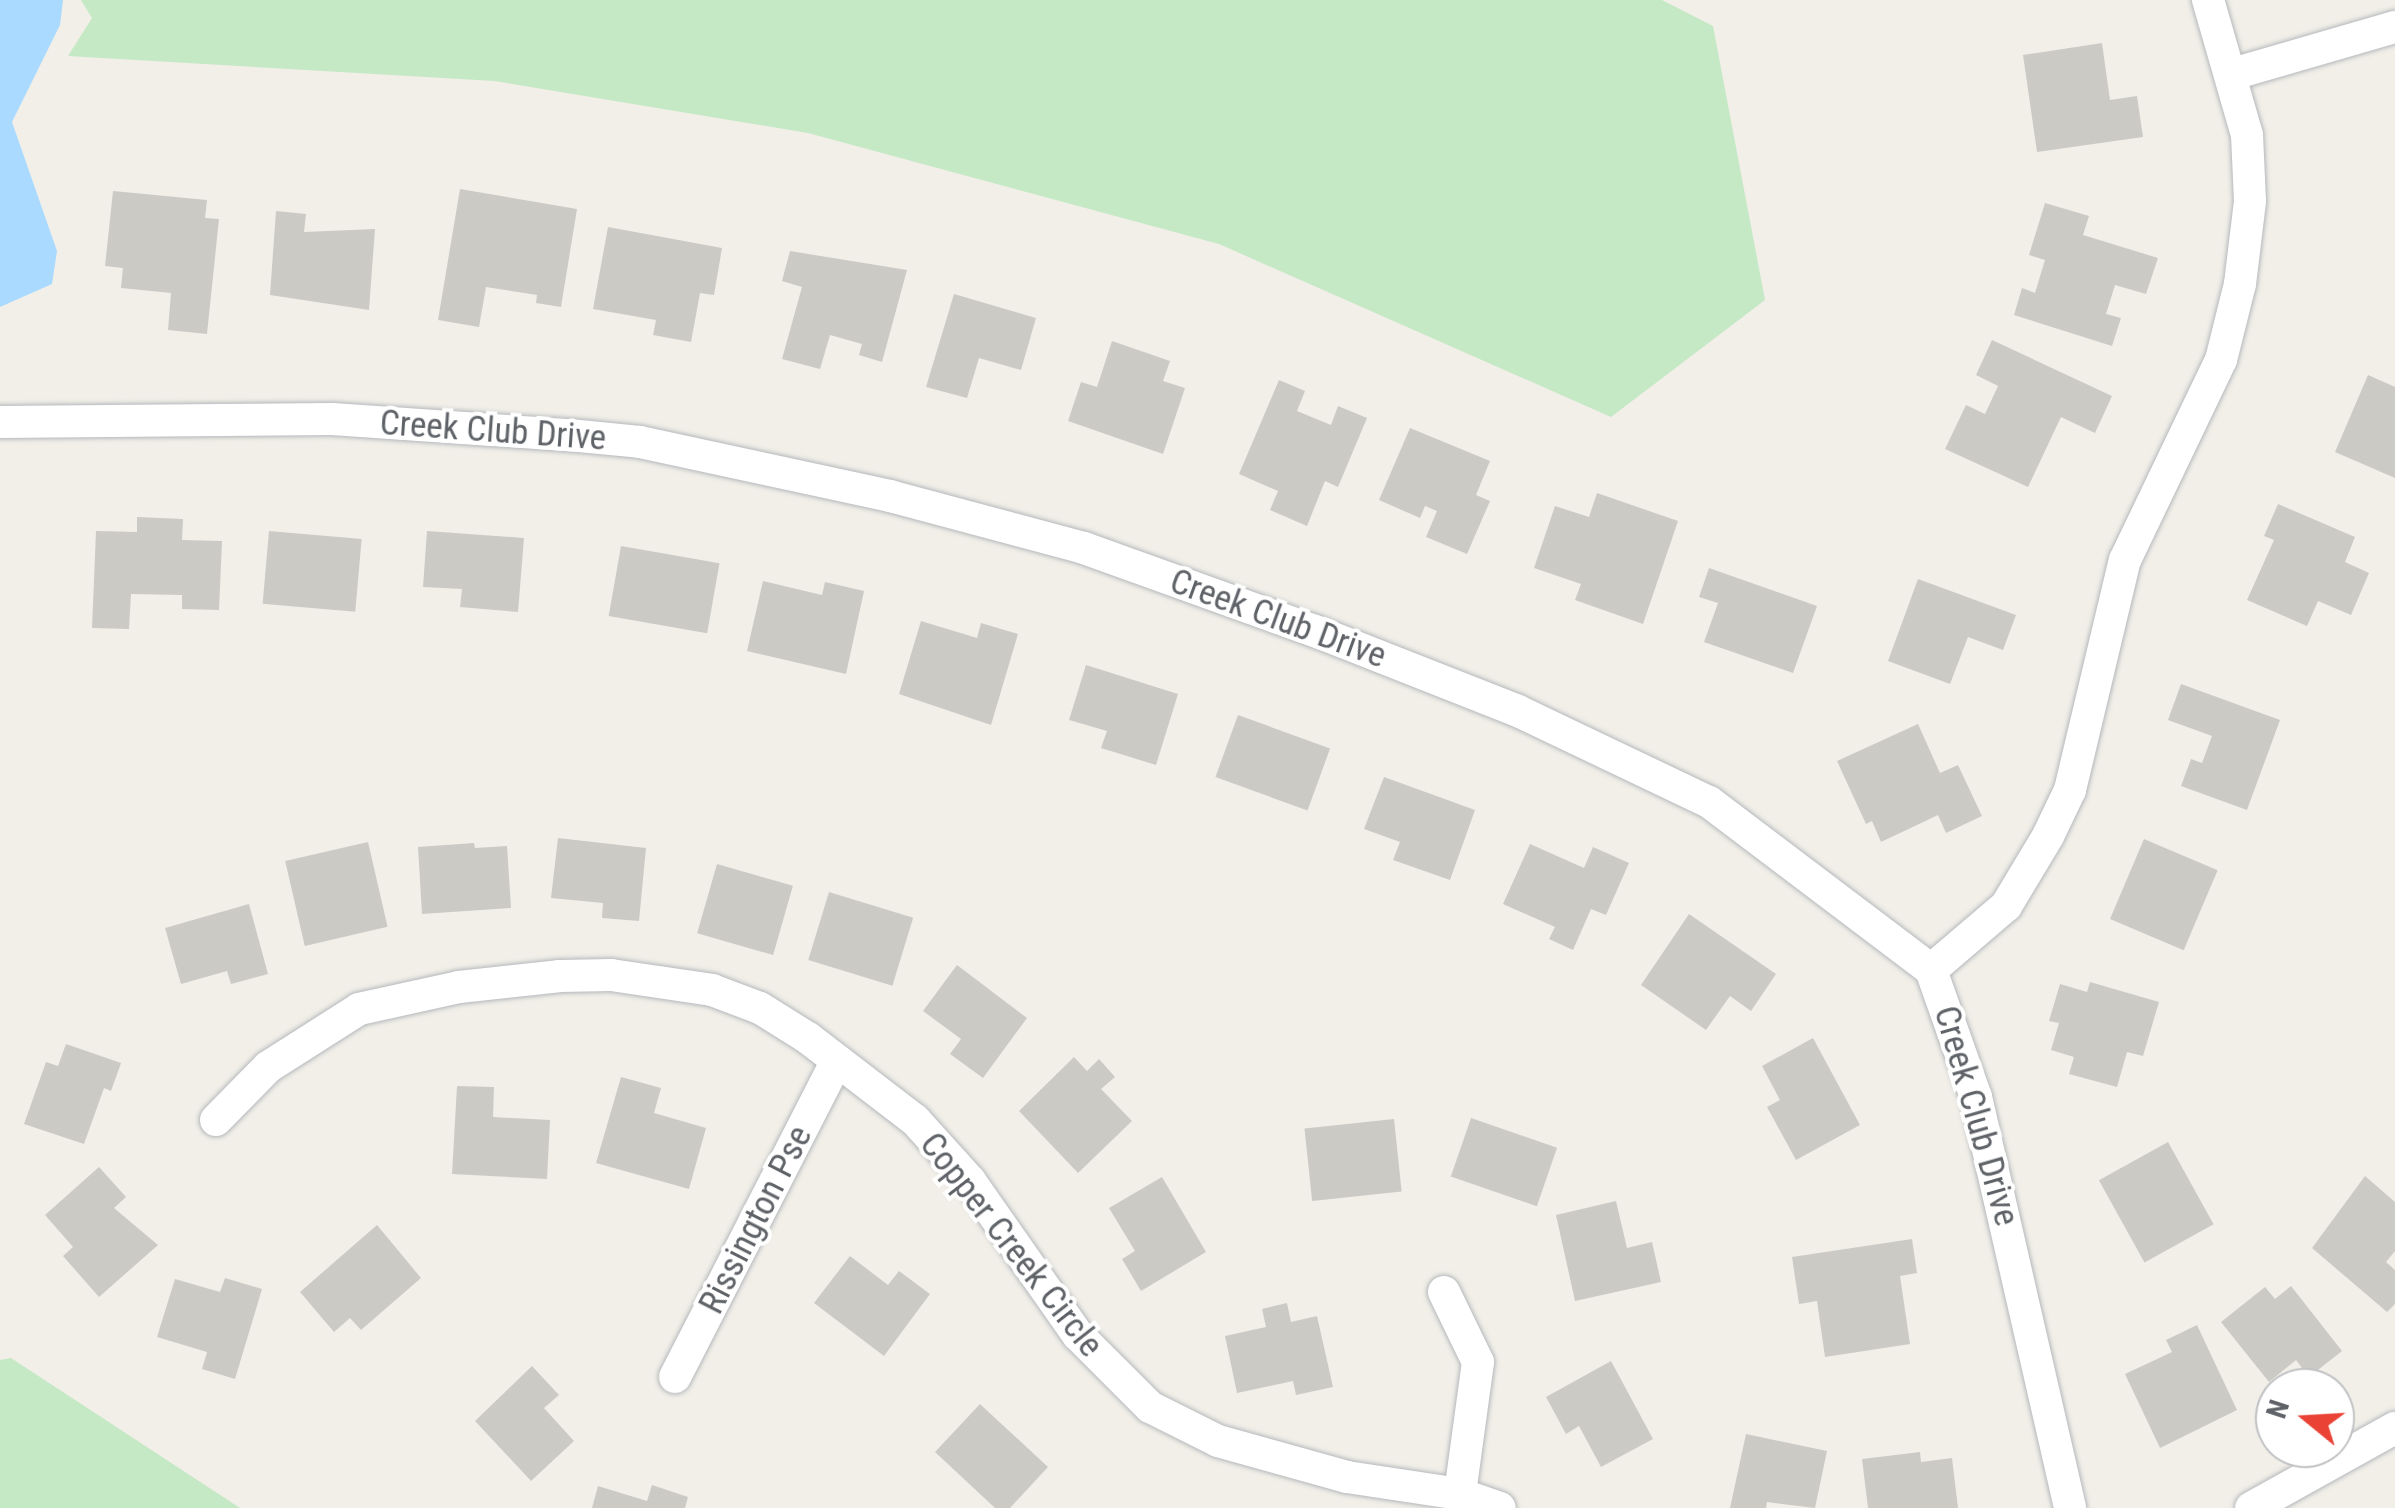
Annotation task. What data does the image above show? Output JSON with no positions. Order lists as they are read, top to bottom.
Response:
{
  "streets": {
    "street": ["Creek Club Drive", "Rissington Pse", "Copper Creek Circle"]
  },
  "crossings": [
    ["Rissington Pse", "Copper Creek Circle"]
  ],
  "north": "left"
}
